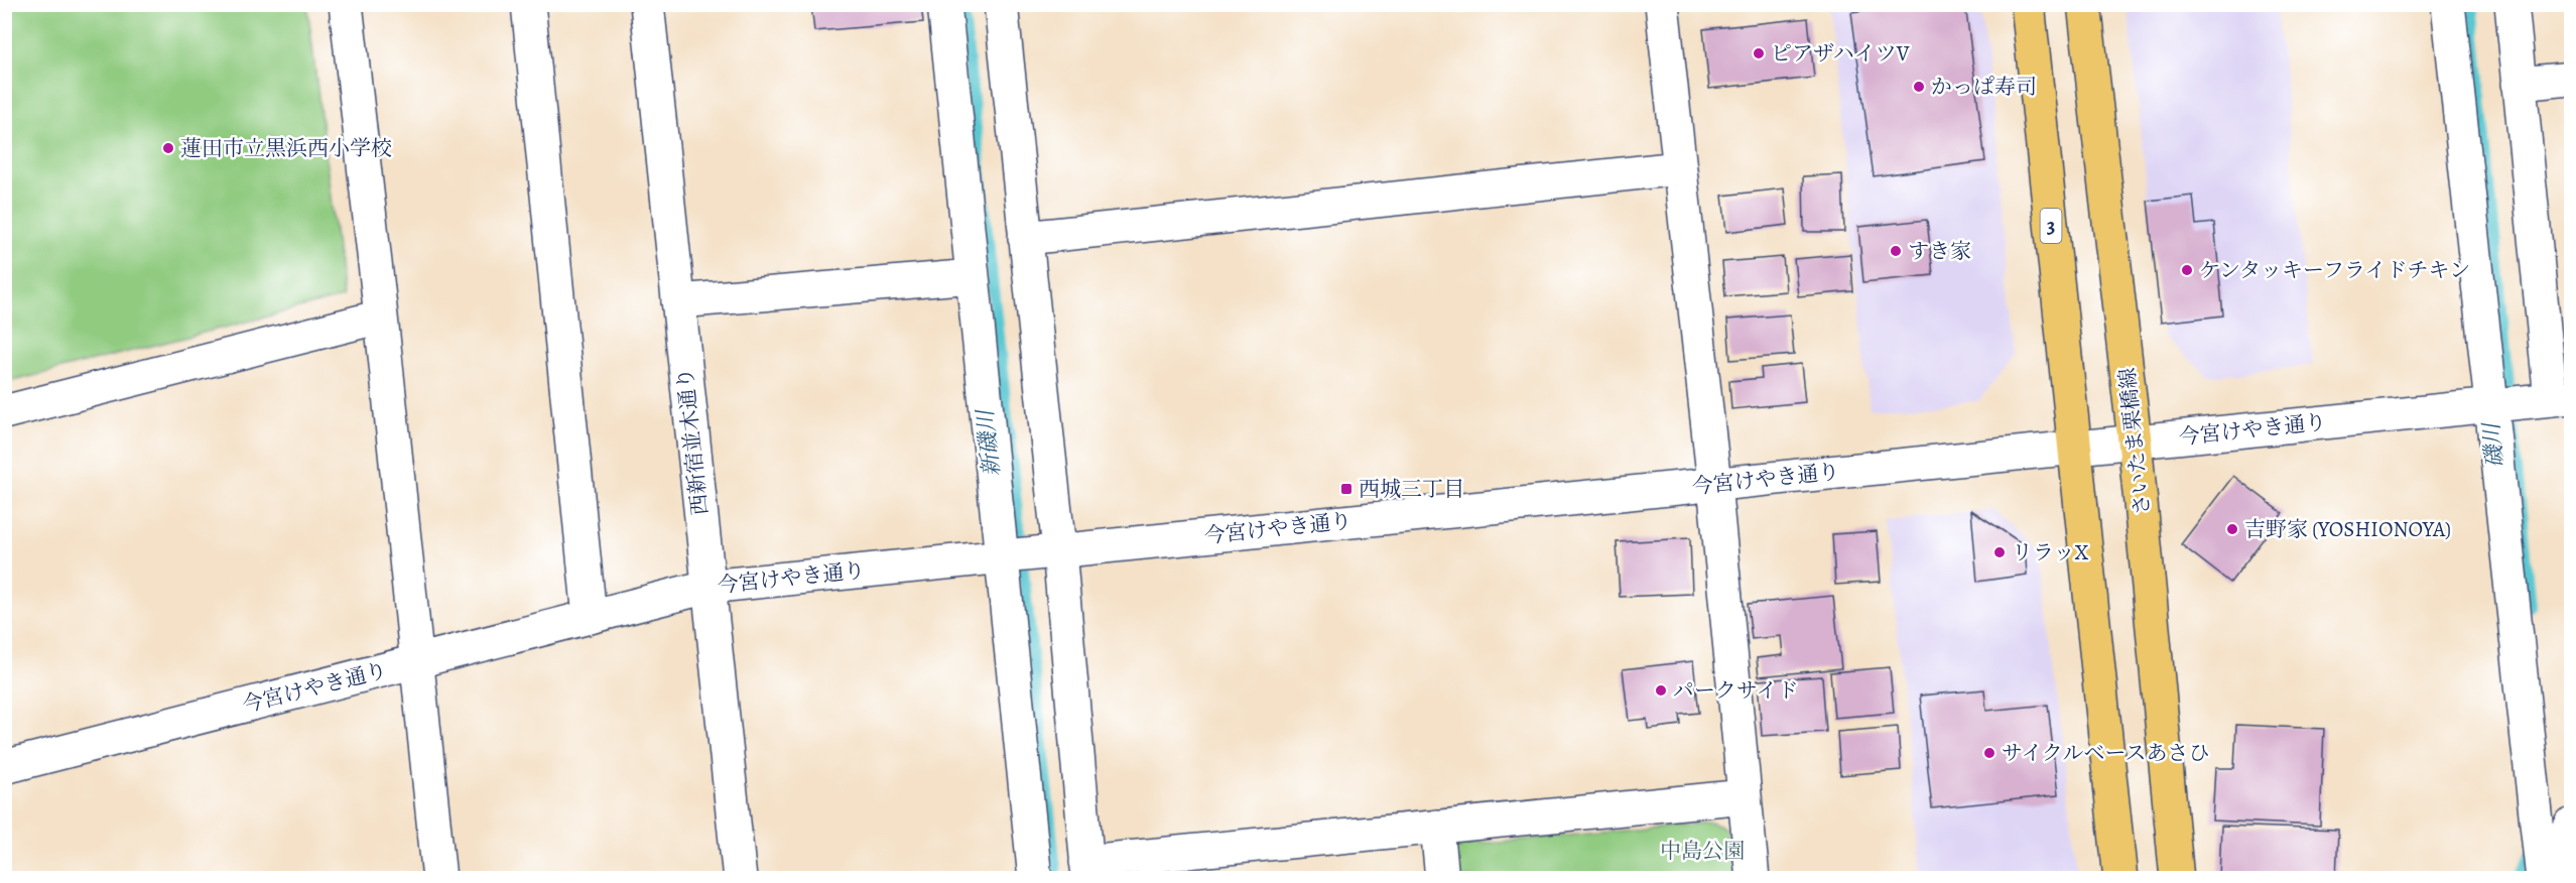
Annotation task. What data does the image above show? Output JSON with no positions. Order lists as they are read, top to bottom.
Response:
{
  "streets": {
    "main road": ["3", "さいたま栗橋線"],
    "street": ["今宮けやき通り", "西新宿並木通り"]
  },
  "crossings": [
    ["3", "今宮けやき通り"],
    ["今宮けやき通り", "西新宿並木通り"],
    ["今宮けやき通り", "さいたま栗橋線"]
  ],
  "water": ["新磯川", "磯川"],
  "parks": ["中島公園"],
  "places": {
    "other": [
      "ピアザハイツV",
      "かっぱ寿司",
      "蓮田市立黒浜西小学校",
      "すき家",
      "ケンタッキーフライドチキン",
      "吉野家 (YOSHIONOYA)",
      "リラッX",
      "パークサイド",
      "サイクルベースあさひ"
    ],
    "transit": ["西城三丁目"]
  }
}
